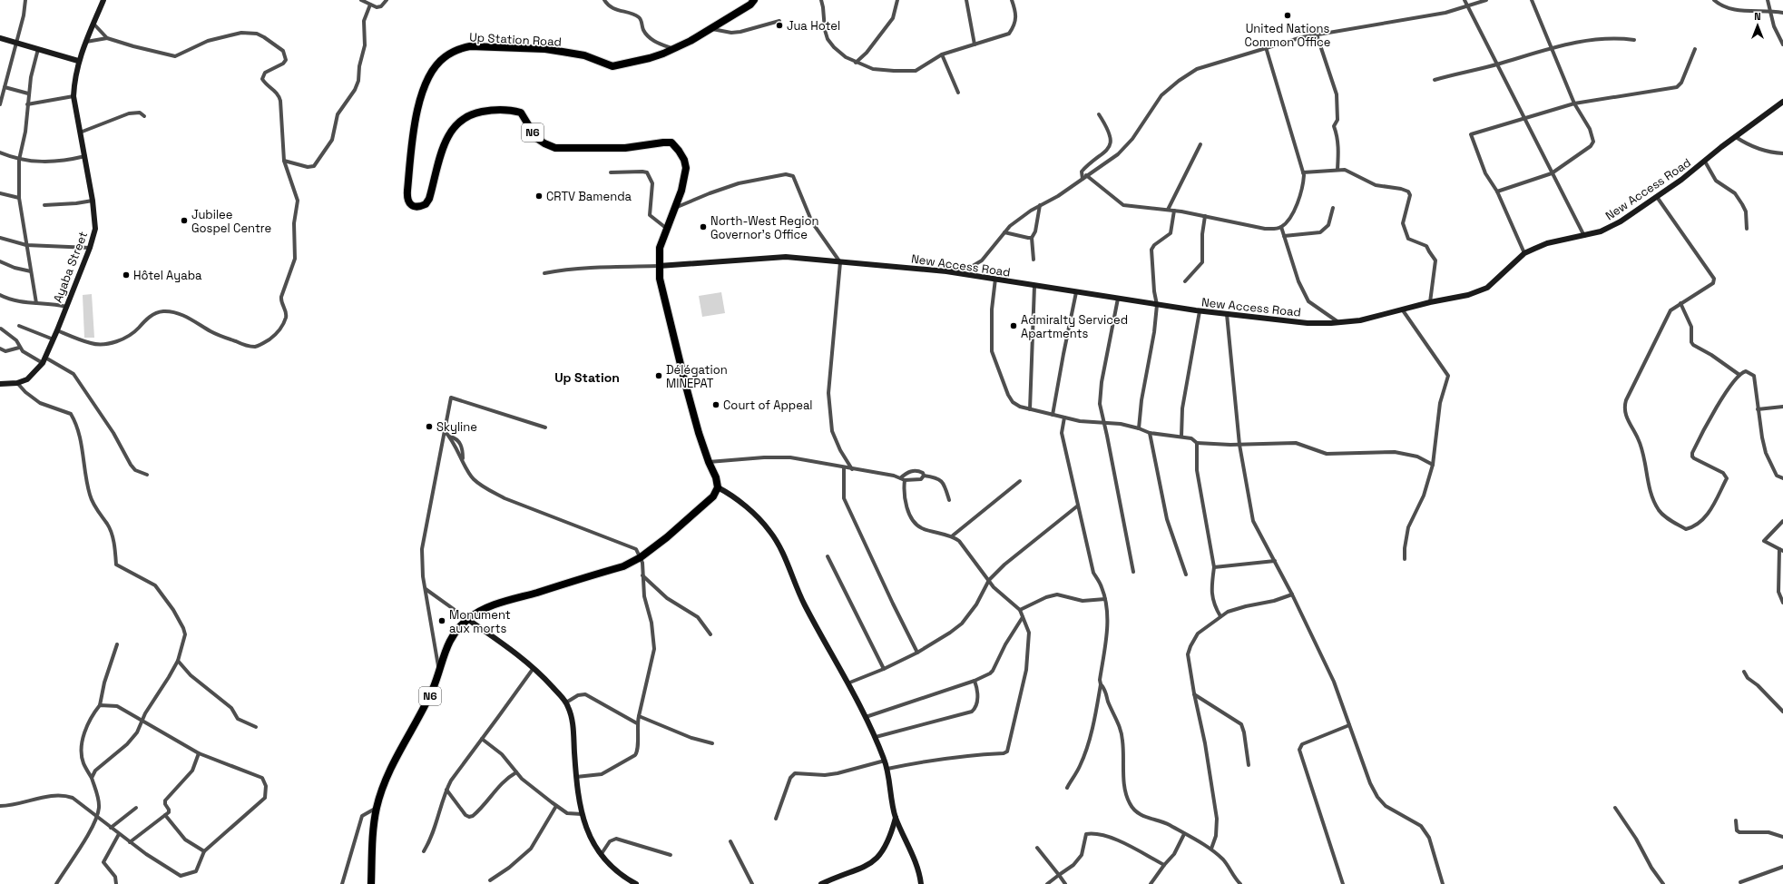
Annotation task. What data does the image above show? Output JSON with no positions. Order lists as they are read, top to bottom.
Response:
{
  "streets": {
    "highway": ["Up Station Road", "N6"],
    "main road": ["New Access Road", "Ayaba Street"]
  },
  "crossings": [
    ["Up Station Road", "N6"],
    ["Up Station Road", "New Access Road"]
  ],
  "districts": ["Up Station"],
  "places": [
    "United Nations Common Office",
    "Jua Hotel",
    "CRTV Bamenda",
    "Jubilee Gospel Centre",
    "North-West Region Governor's Office",
    "Hôtel Ayaba",
    "Admiralty Serviced Apartments",
    "Délégation MINEPAT",
    "Court of Appeal",
    "Skyline",
    "Monument aux morts"
  ],
  "north": "top"
}
